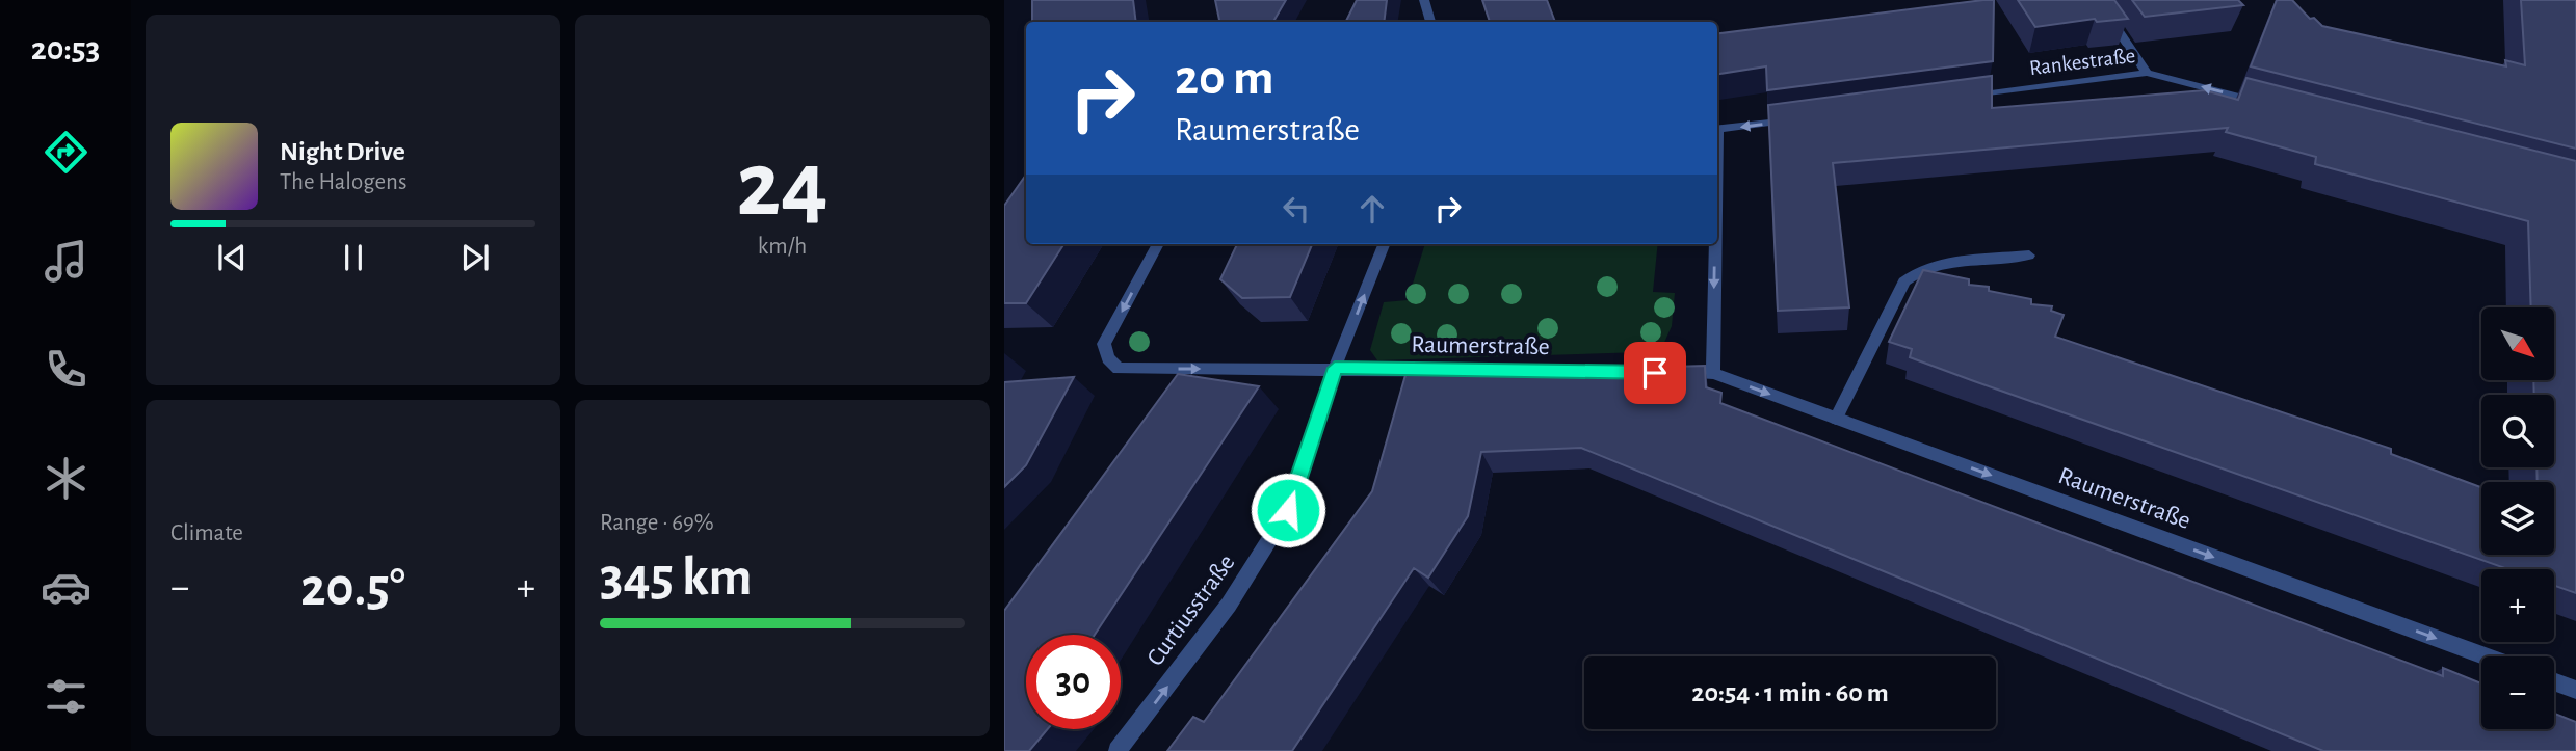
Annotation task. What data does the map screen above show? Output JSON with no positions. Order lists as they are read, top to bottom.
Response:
{
  "streets": {
    "street": ["Rankestraße", "Raumerstraße", "Curtiusstraße"]
  },
  "crossings": [
    ["Raumerstraße", "Curtiusstraße"]
  ],
  "one_way": ["Rankestraße", "Raumerstraße", "Curtiusstraße"],
  "north": "bottom right",
  "page": {
    "tabs": "20:53",
    "tile": [
      ["24", "km/h"],
      "Climate",
      ["Range · 69%", "345 km"]
    ],
    "turn": ["20 m", "Raumerstraße"],
    "song": ["Night Drive", "The Halogens"],
    "map_buttons": ["+", "−"],
    "heat": ["−", "20.5°", "+"],
    "limit": "30",
    "trip": "20:54 · 1 min · 60 m"
  }
}
